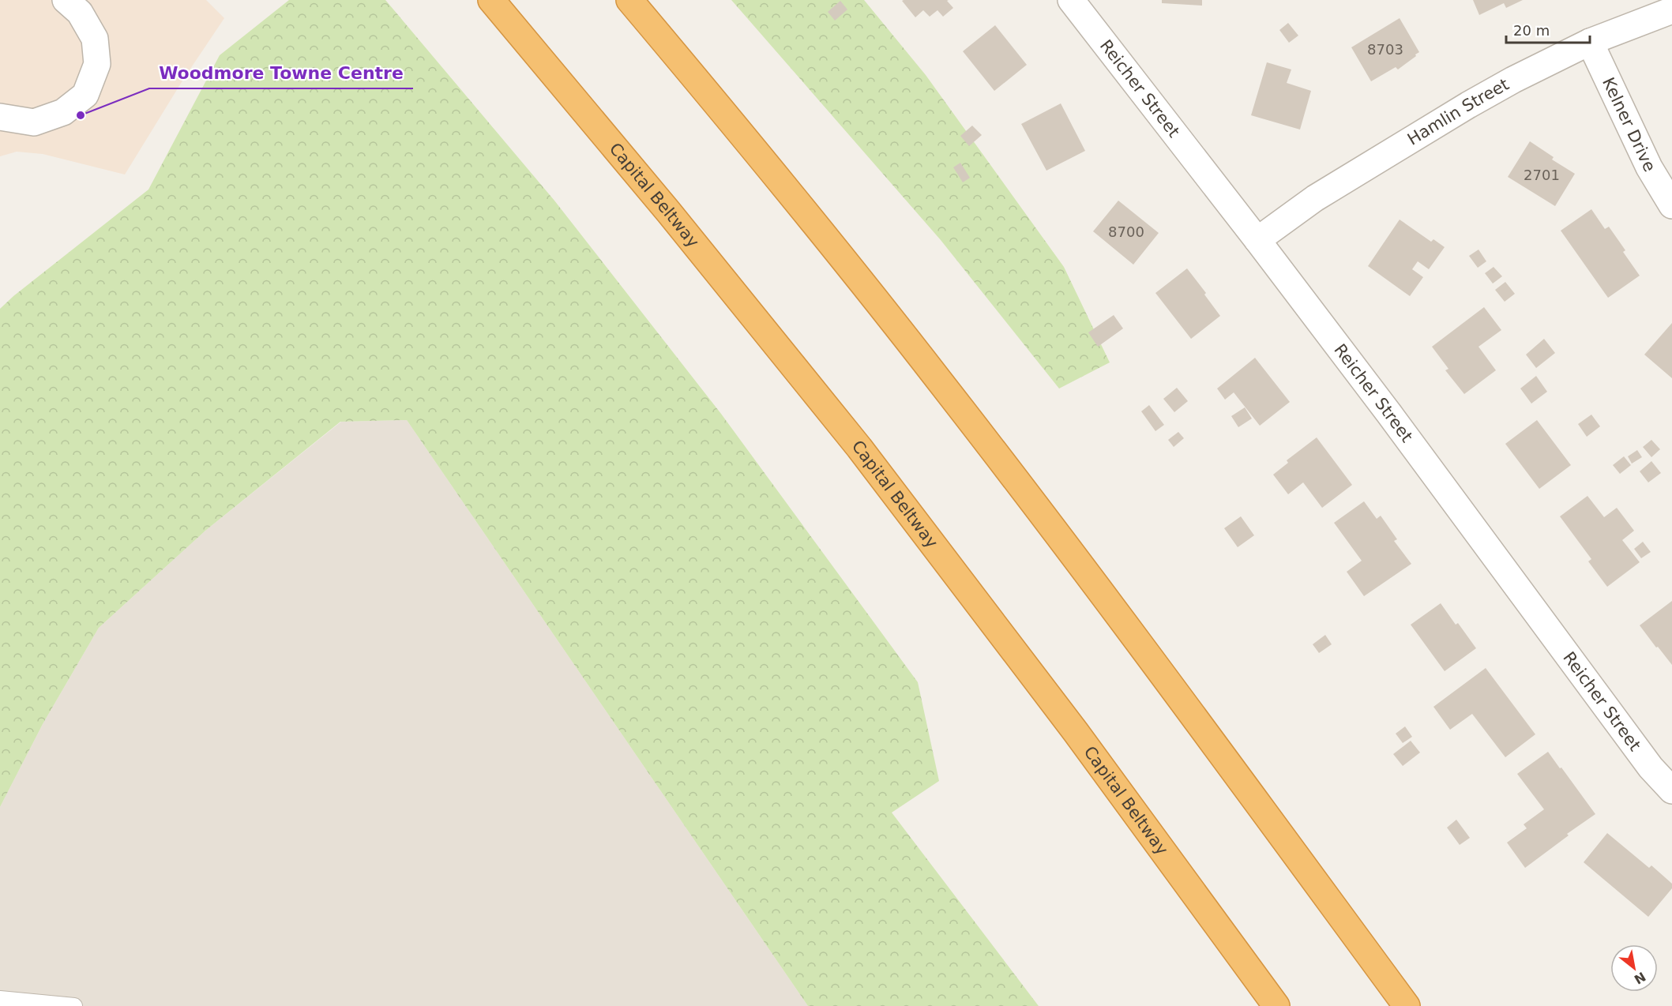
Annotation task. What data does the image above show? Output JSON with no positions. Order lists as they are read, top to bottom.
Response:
{
  "streets": {
    "highway": ["Capital Beltway"],
    "street": ["Reicher Street", "Hamlin Street", "Kelner Drive"]
  },
  "crossings": [
    ["Reicher Street", "Hamlin Street"],
    ["Hamlin Street", "Kelner Drive"]
  ],
  "places": ["Woodmore Towne Centre"],
  "house_numbers": ["8703", "2701", "8700"],
  "scale_bar": "20 m",
  "north": "bottom right"
}
